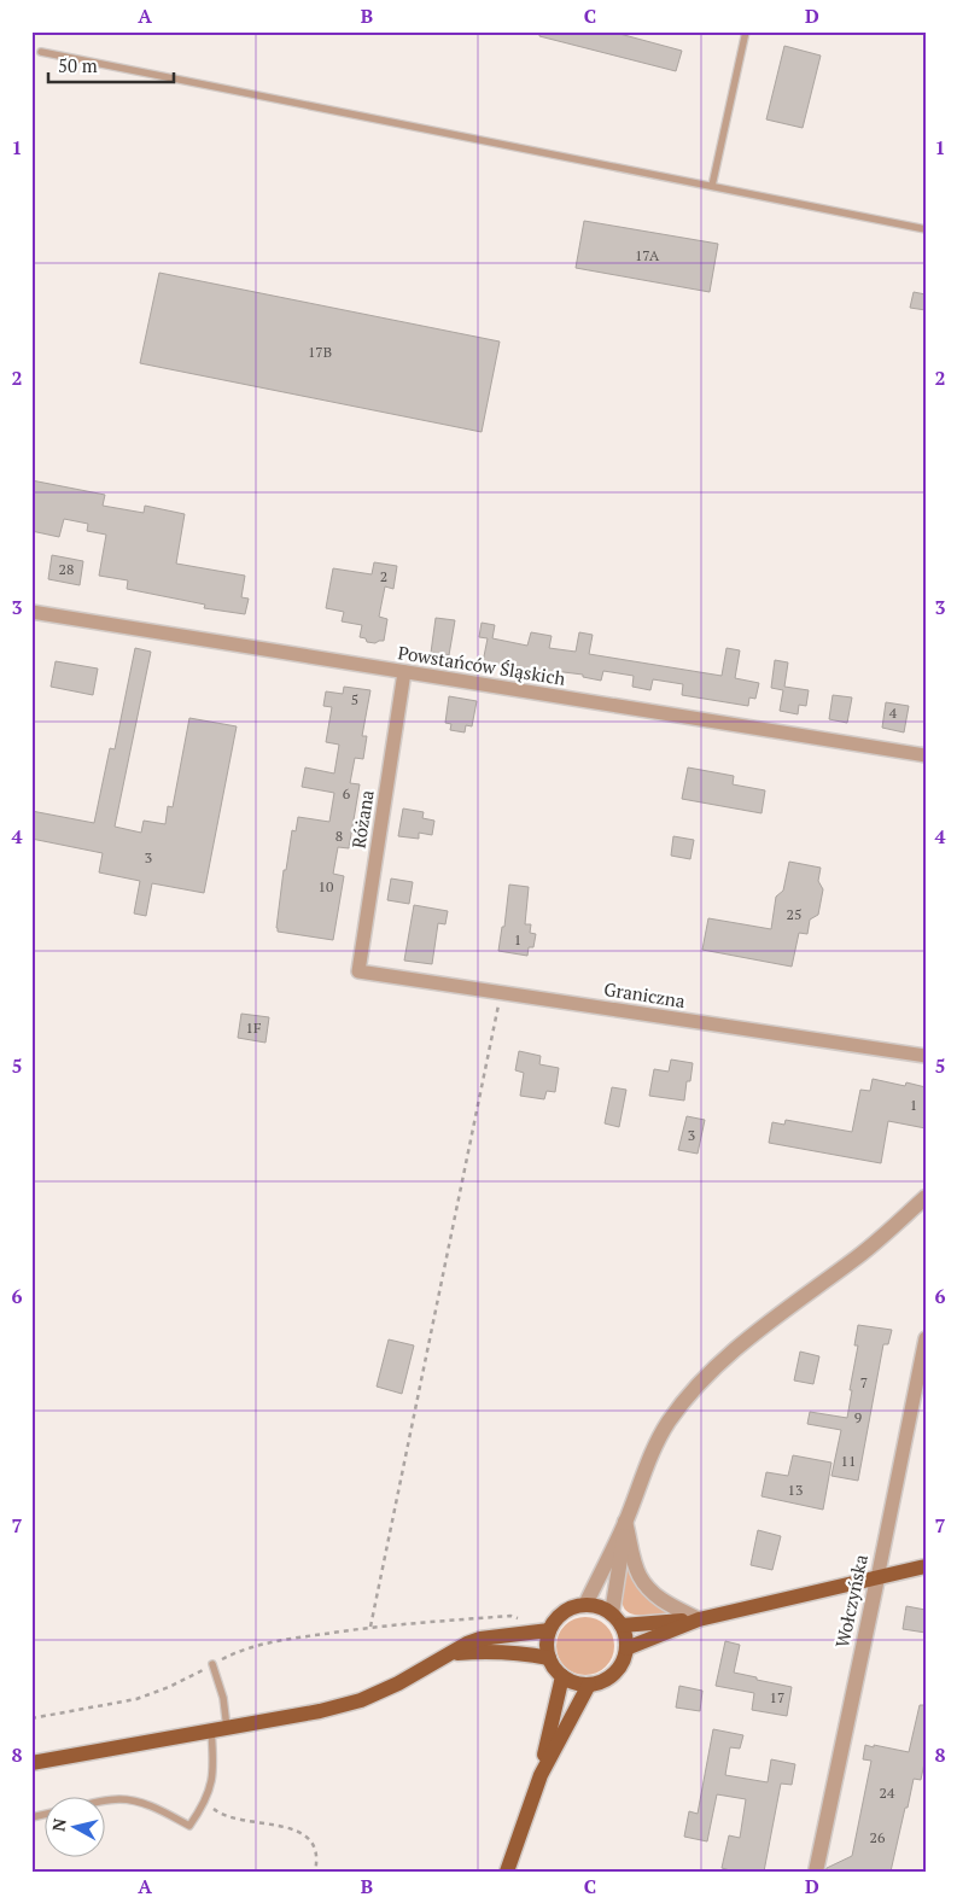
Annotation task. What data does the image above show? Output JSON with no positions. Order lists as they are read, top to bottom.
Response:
{
  "streets": {
    "street": [
      "Powstańców Śląskich",
      "Różana",
      "Graniczna",
      "Wołczyńska"
    ]
  },
  "crossings": [
    ["Powstańców Śląskich", "Różana"],
    ["Różana", "Graniczna"]
  ],
  "house_numbers": [
    "17A",
    "17B",
    "28",
    "2",
    "5",
    "4",
    "6",
    "8",
    "3",
    "10",
    "25",
    "1",
    "1F",
    "1",
    "3",
    "7",
    "9",
    "11",
    "13",
    "17",
    "24",
    "26"
  ],
  "scale_bar": "50 m",
  "north": "left",
  "grid": {
    "columns": [
      "A",
      "B",
      "C",
      "D"
    ],
    "rows": [
      "1",
      "2",
      "3",
      "4",
      "5",
      "6",
      "7",
      "8"
    ]
  }
}
